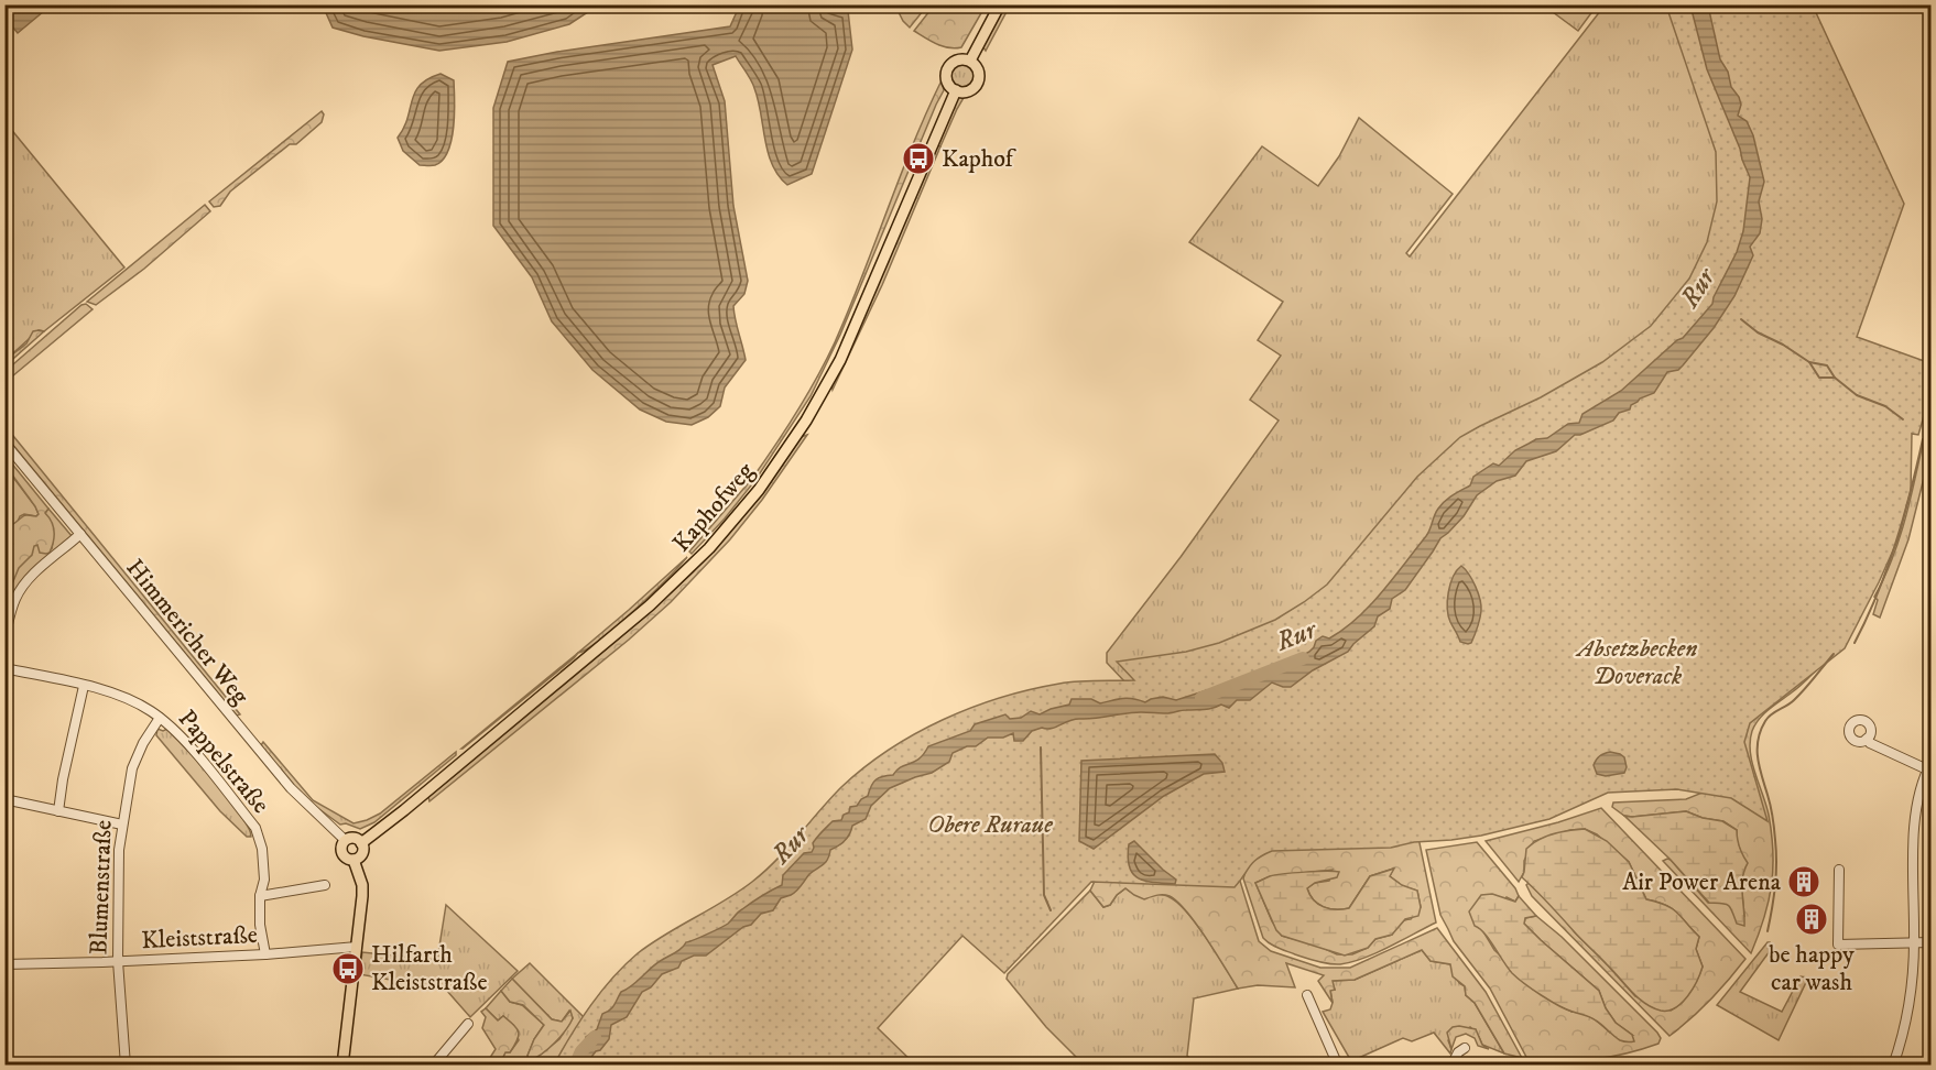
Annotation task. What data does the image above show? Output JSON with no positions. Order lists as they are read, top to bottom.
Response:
{
  "streets": {
    "main road": ["Kaphofweg"],
    "street": [
      "Himmericher Weg",
      "Pappelstraße",
      "Blumenstraße",
      "Kleiststraße"
    ]
  },
  "crossings": [
    ["Kaphofweg", "Himmericher Weg"],
    ["Pappelstraße", "Blumenstraße"],
    ["Pappelstraße", "Kleiststraße"],
    ["Blumenstraße", "Kleiststraße"]
  ],
  "water": ["Rur"],
  "parks": ["Absetzbecken Doverack", "Obere Ruraue"],
  "places": {
    "bus stop": ["Kaphof", "Hilfarth Kleiststraße"],
    "building": ["Air Power Arena", "be happy car wash"]
  }
}
